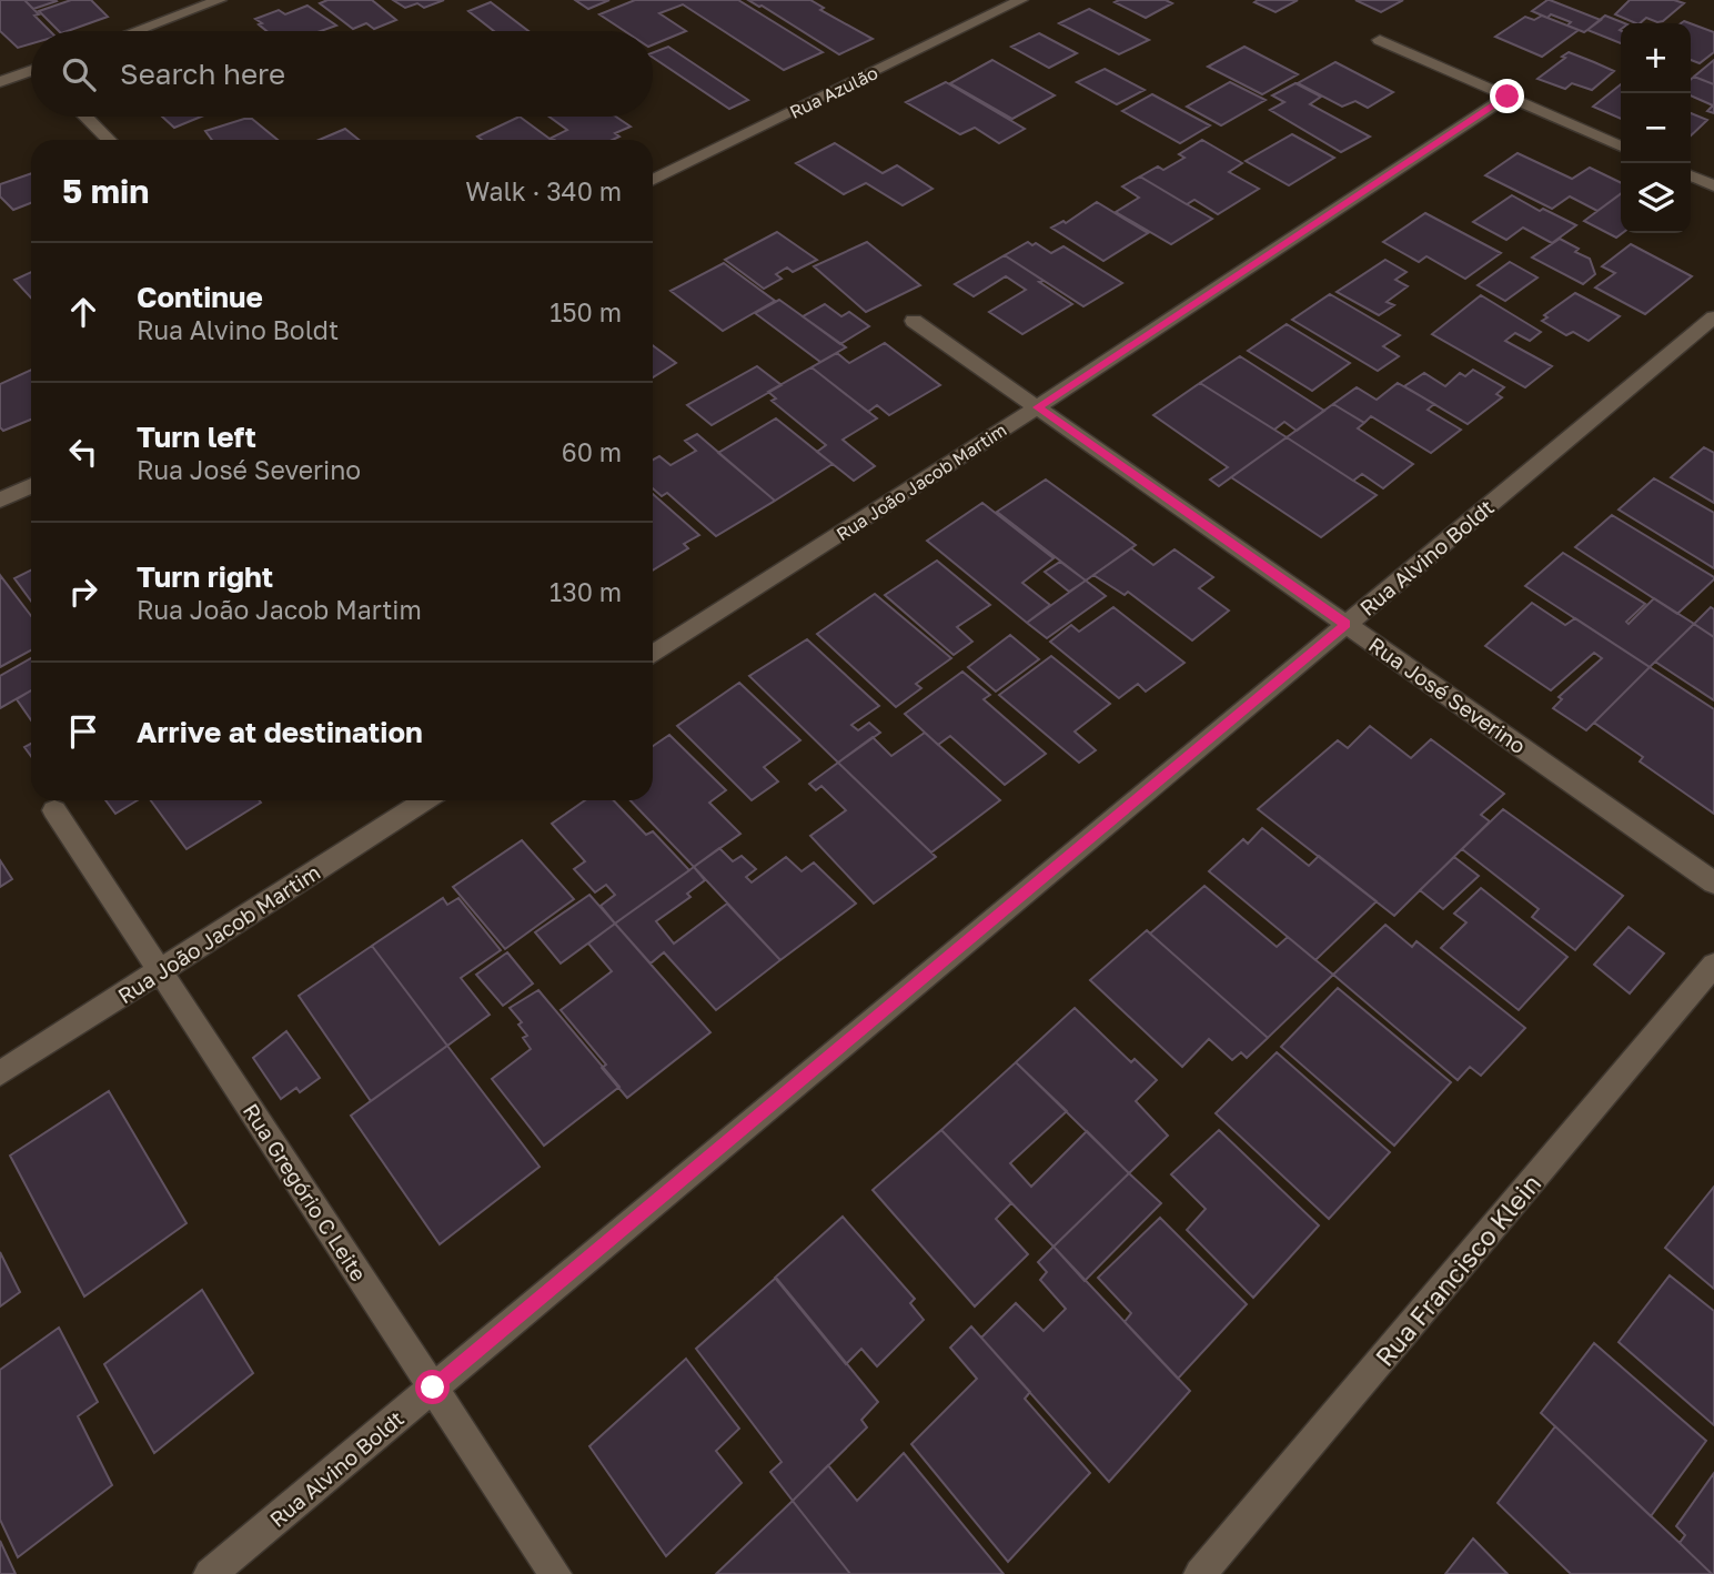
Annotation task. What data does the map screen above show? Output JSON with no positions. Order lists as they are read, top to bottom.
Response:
{
  "streets": {
    "street": [
      "Rua Azulão",
      "Rua João Jacob Martim",
      "Rua Alvino Boldt",
      "Rua José Severino",
      "Rua Gregório C Leite",
      "Rua Francisco Klein"
    ]
  },
  "crossings": [
    ["Rua João Jacob Martim", "Rua José Severino"],
    ["Rua João Jacob Martim", "Rua Gregório C Leite"],
    ["Rua Alvino Boldt", "Rua José Severino"],
    ["Rua Alvino Boldt", "Rua Gregório C Leite"]
  ],
  "page": {
    "map_buttons": ["+", "−"],
    "search": "Search here",
    "heading": ["5 min", "Walk · 340 m"],
    "list": [
      ["Continue", "Rua Alvino Boldt", "150 m"],
      ["Turn left", "Rua José Severino", "60 m"],
      ["Turn right", "Rua João Jacob Martim", "130 m"],
      "Arrive at destination"
    ]
  }
}
